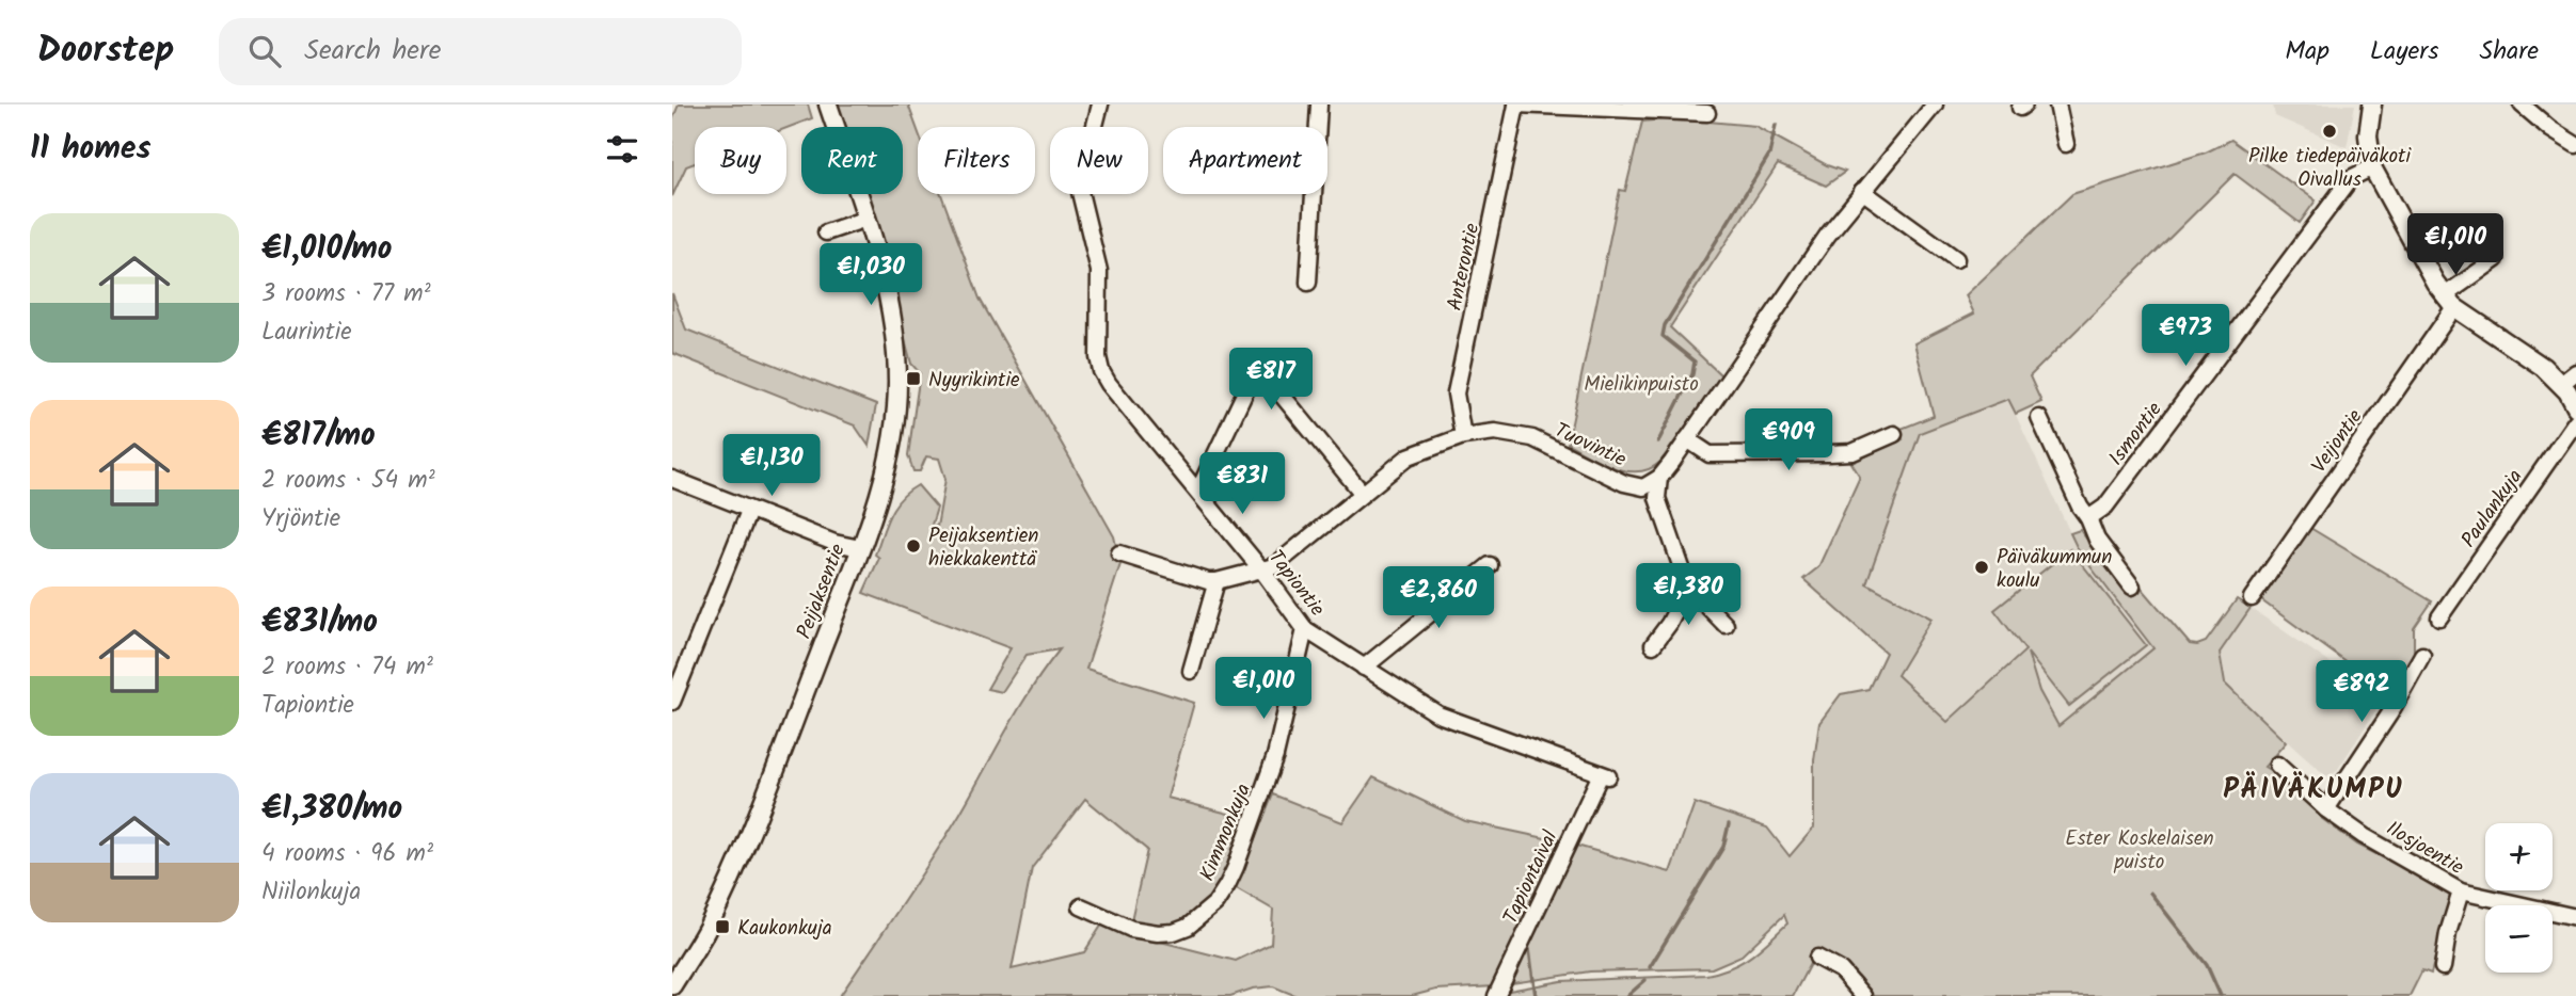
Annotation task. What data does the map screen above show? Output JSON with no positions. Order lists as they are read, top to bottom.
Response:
{
  "streets": {
    "street": [
      "Anterontie",
      "Ismontie",
      "Veijontie",
      "Tuovintie",
      "Paulankuja",
      "Tapiontie",
      "Peijaksentie",
      "Kimmonkuja",
      "Ilosjoentie",
      "Tapiontaival"
    ]
  },
  "crossings": [
    ["Anterontie", "Tuovintie"],
    ["Tuovintie", "Tapiontie"],
    ["Tapiontie", "Kimmonkuja"],
    ["Tapiontie", "Tapiontaival"]
  ],
  "districts": ["PÄIVÄKUMPU"],
  "parks": ["Mielikinpuisto", "Ester Koskelaisen puisto"],
  "places": {
    "other": ["Pilke tiedepäiväkoti Oivallus", "Peijaksentien hiekkakenttä", "Päiväkummun koulu"],
    "transit": ["Nyyrikintie", "Kaukonkuja"]
  },
  "page": {
    "header": "Doorstep",
    "search": "Search here",
    "nav": ["Map", "Layers", "Share"],
    "heading": "11 homes",
    "chip": [
      "Buy",
      "Rent",
      "Filters",
      "New",
      "Apartment"
    ],
    "list": [
      {
        "name": "€1,010/mo",
        "note": "3 rooms · 77 m² · Laurintie"
      },
      {
        "name": "€817/mo",
        "note": "2 rooms · 54 m² · Yrjöntie"
      },
      {
        "name": "€831/mo",
        "note": "2 rooms · 74 m² · Tapiontie"
      },
      {
        "name": "€1,380/mo",
        "note": "4 rooms · 96 m² · Niilonkuja"
      }
    ],
    "price": [
      "€1,010",
      "€1,030",
      "€973",
      "€817",
      "€909",
      "€1,130",
      "€831",
      "€1,380",
      "€2,860",
      "€1,010",
      "€892"
    ],
    "map_buttons": ["+", "−"]
  }
}
